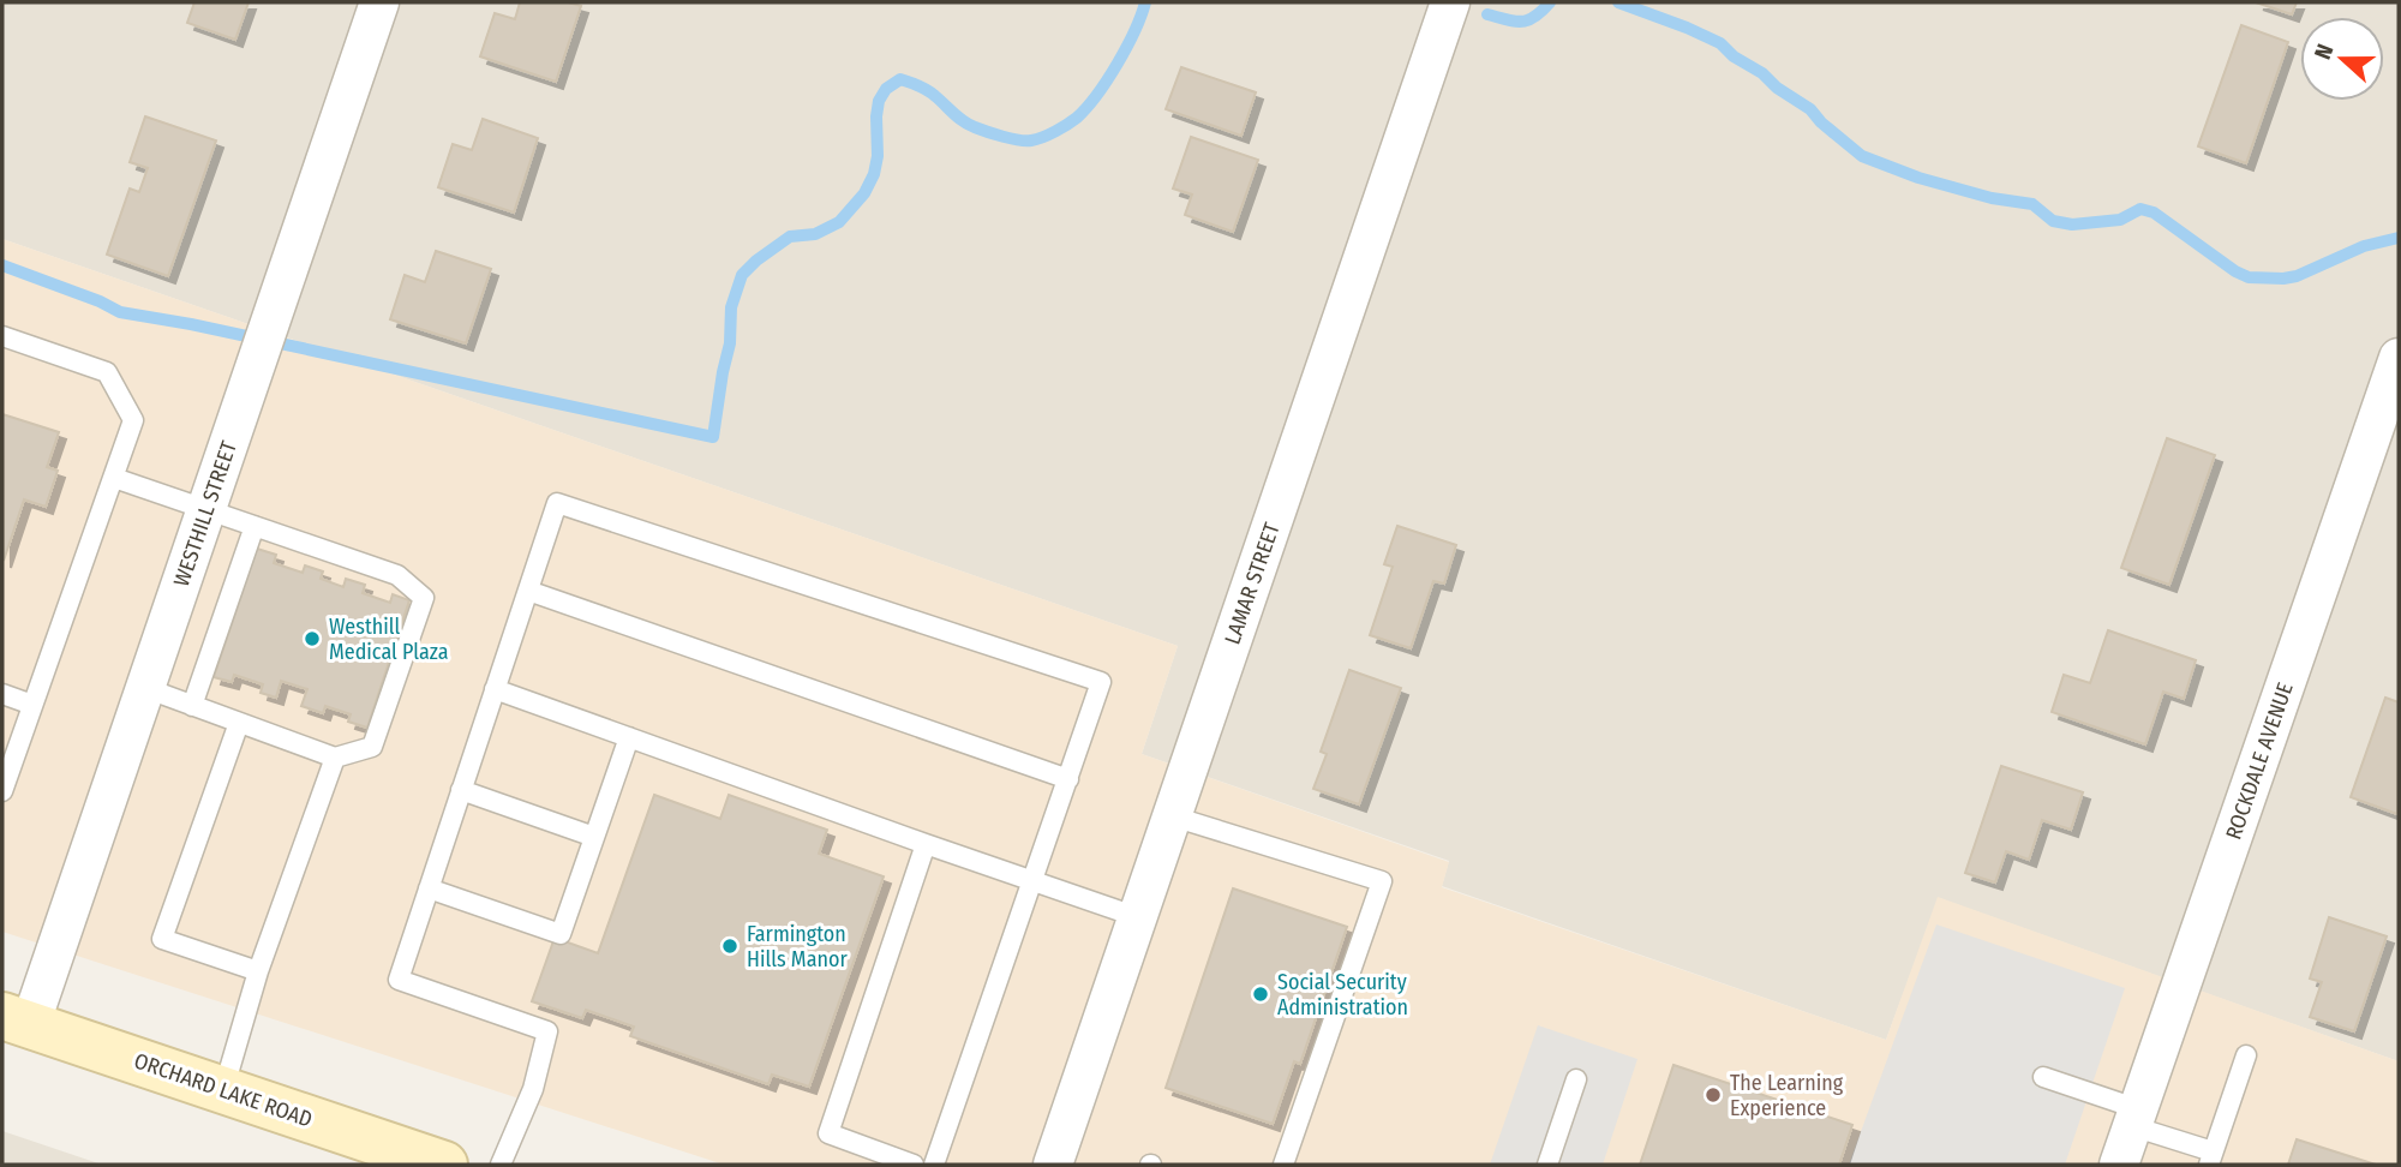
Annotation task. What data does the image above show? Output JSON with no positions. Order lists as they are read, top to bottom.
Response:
{
  "streets": {
    "main road": ["ORCHARD LAKE ROAD"],
    "street": ["WESTHILL STREET", "LAMAR STREET", "ROCKDALE AVENUE"]
  },
  "crossings": [
    ["WESTHILL STREET", "ORCHARD LAKE ROAD"]
  ],
  "places": [
    "Westhill Medical Plaza",
    "Farmington Hills Manor",
    "Social Security Administration",
    "The Learning Experience"
  ],
  "north": "left"
}
